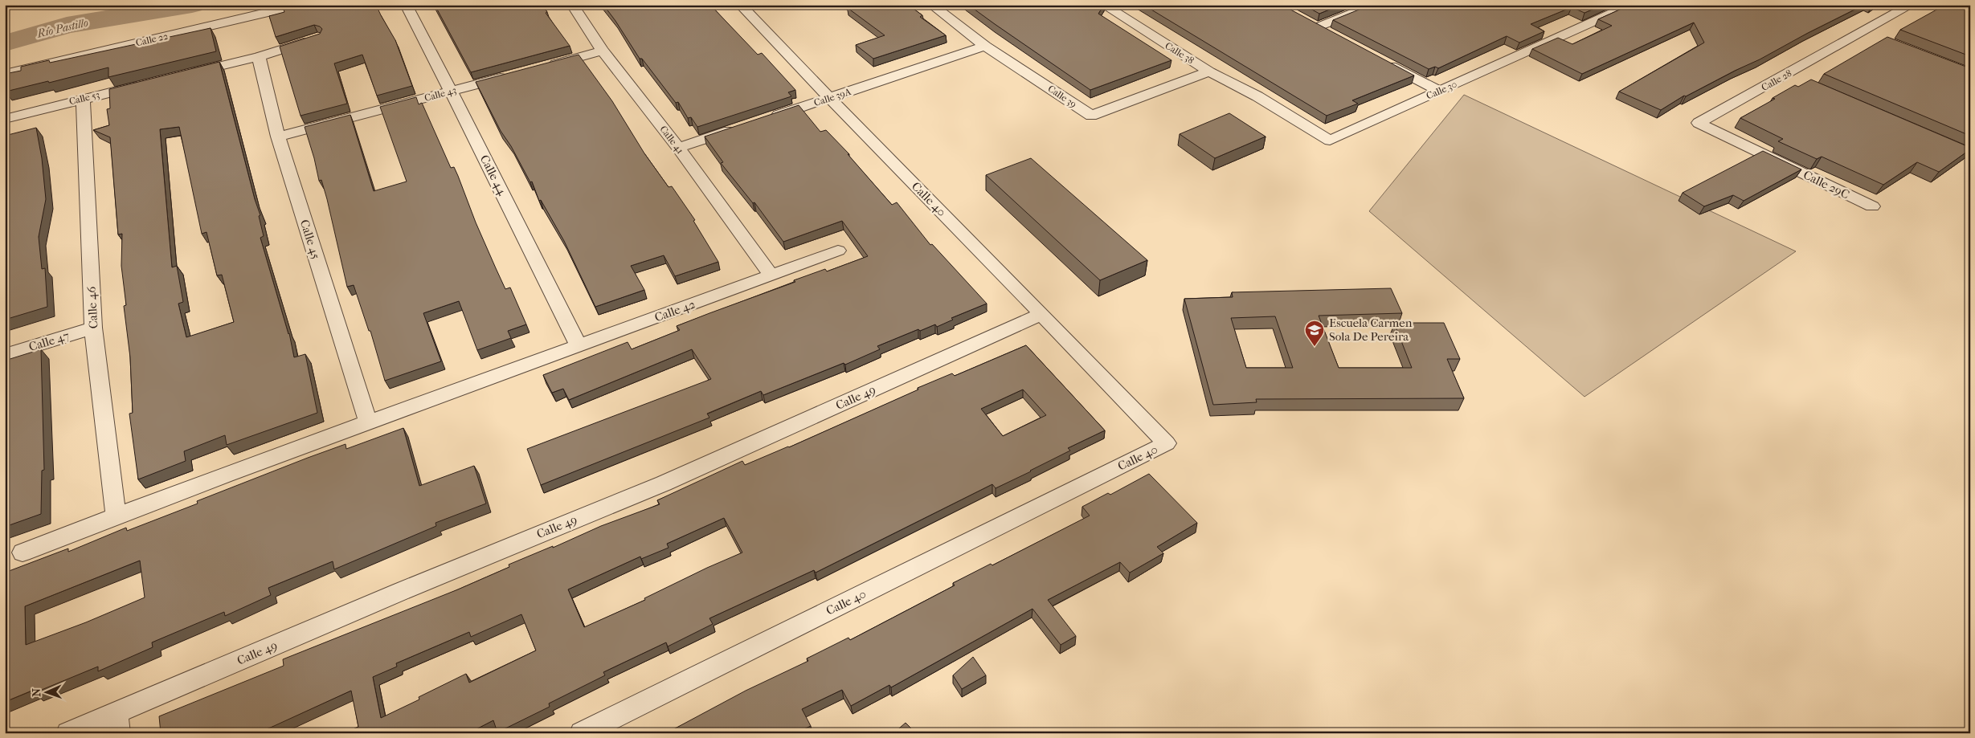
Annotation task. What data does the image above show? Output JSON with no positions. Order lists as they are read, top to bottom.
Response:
{
  "streets": {
    "street": [
      "Calle 22",
      "Calle 38",
      "Calle 28",
      "Calle 30",
      "Calle 43",
      "Calle 39",
      "Calle 39A",
      "Calle 53",
      "Calle 41",
      "Calle 44",
      "Calle 29C",
      "Calle 40",
      "Calle 45",
      "Calle 46",
      "Calle 42",
      "Calle 47",
      "Calle 49"
    ]
  },
  "crossings": [
    ["Calle 38", "Calle 30"],
    ["Calle 38", "Calle 39"],
    ["Calle 28", "Calle 29C"],
    ["Calle 43", "Calle 44"],
    ["Calle 43", "Calle 45"],
    ["Calle 39", "Calle 39A"],
    ["Calle 39A", "Calle 40"],
    ["Calle 53", "Calle 46"],
    ["Calle 41", "Calle 42"],
    ["Calle 44", "Calle 42"],
    ["Calle 40", "Calle 49"],
    ["Calle 45", "Calle 42"],
    ["Calle 46", "Calle 42"],
    ["Calle 46", "Calle 47"]
  ],
  "water": ["Río Pastillo"],
  "places": {
    "school or university": ["Escuela Carmen Sola De Pereira"]
  },
  "north": "left"
}
